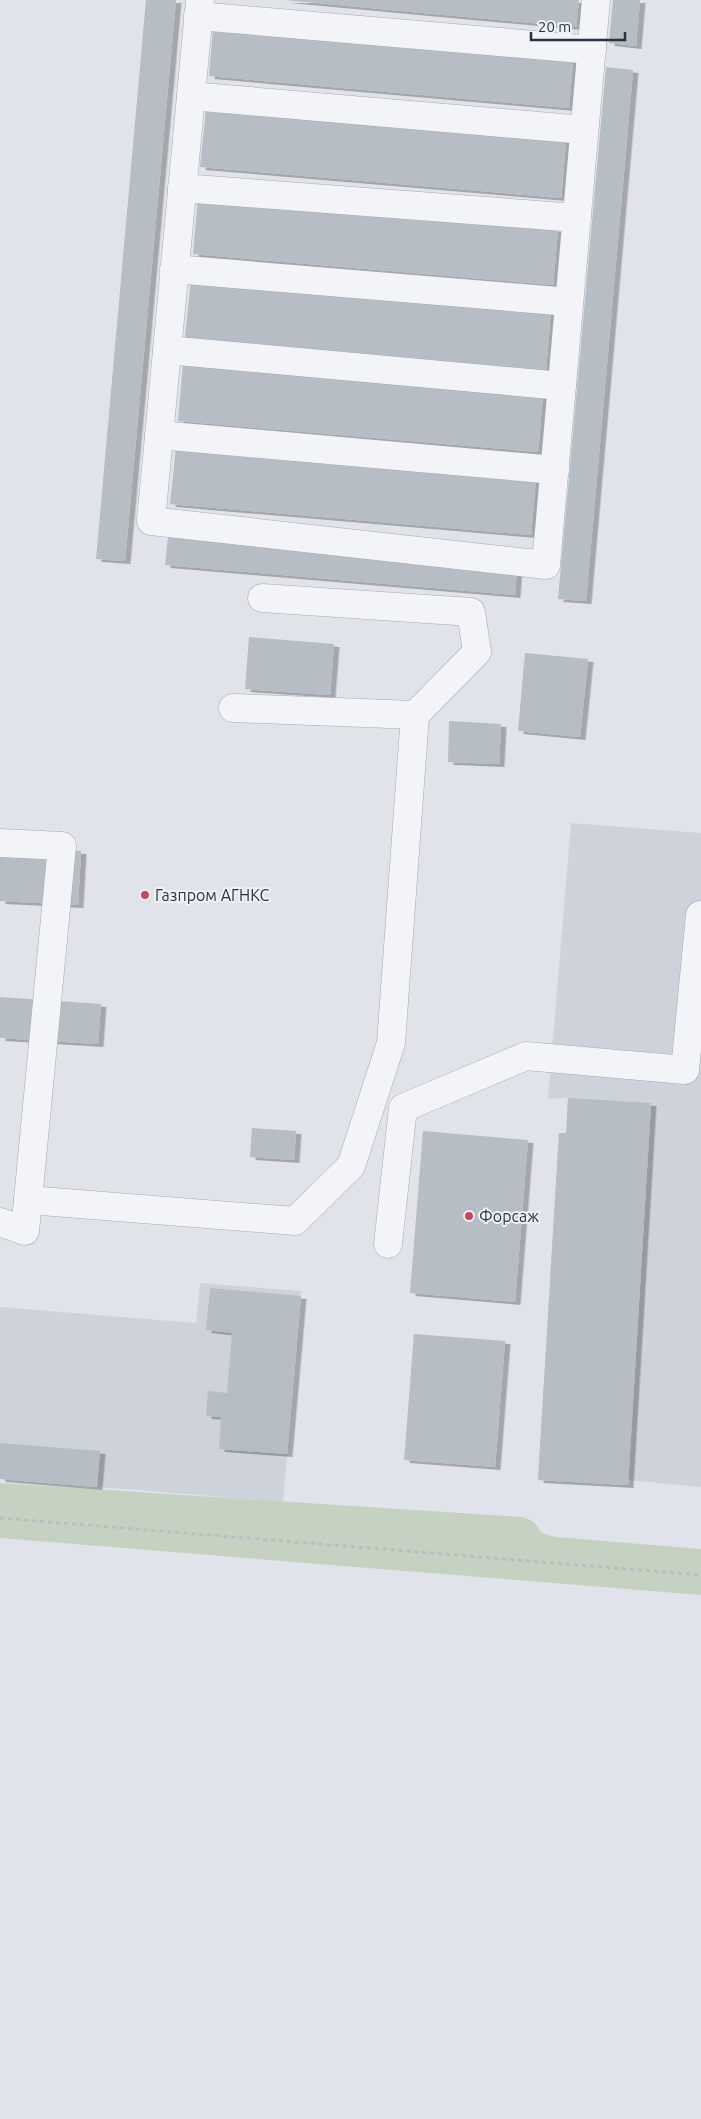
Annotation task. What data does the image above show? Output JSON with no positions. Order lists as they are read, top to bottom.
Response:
{
  "places": ["Газпром АГНКС", "Форсаж"],
  "scale_bar": "20 m"
}
